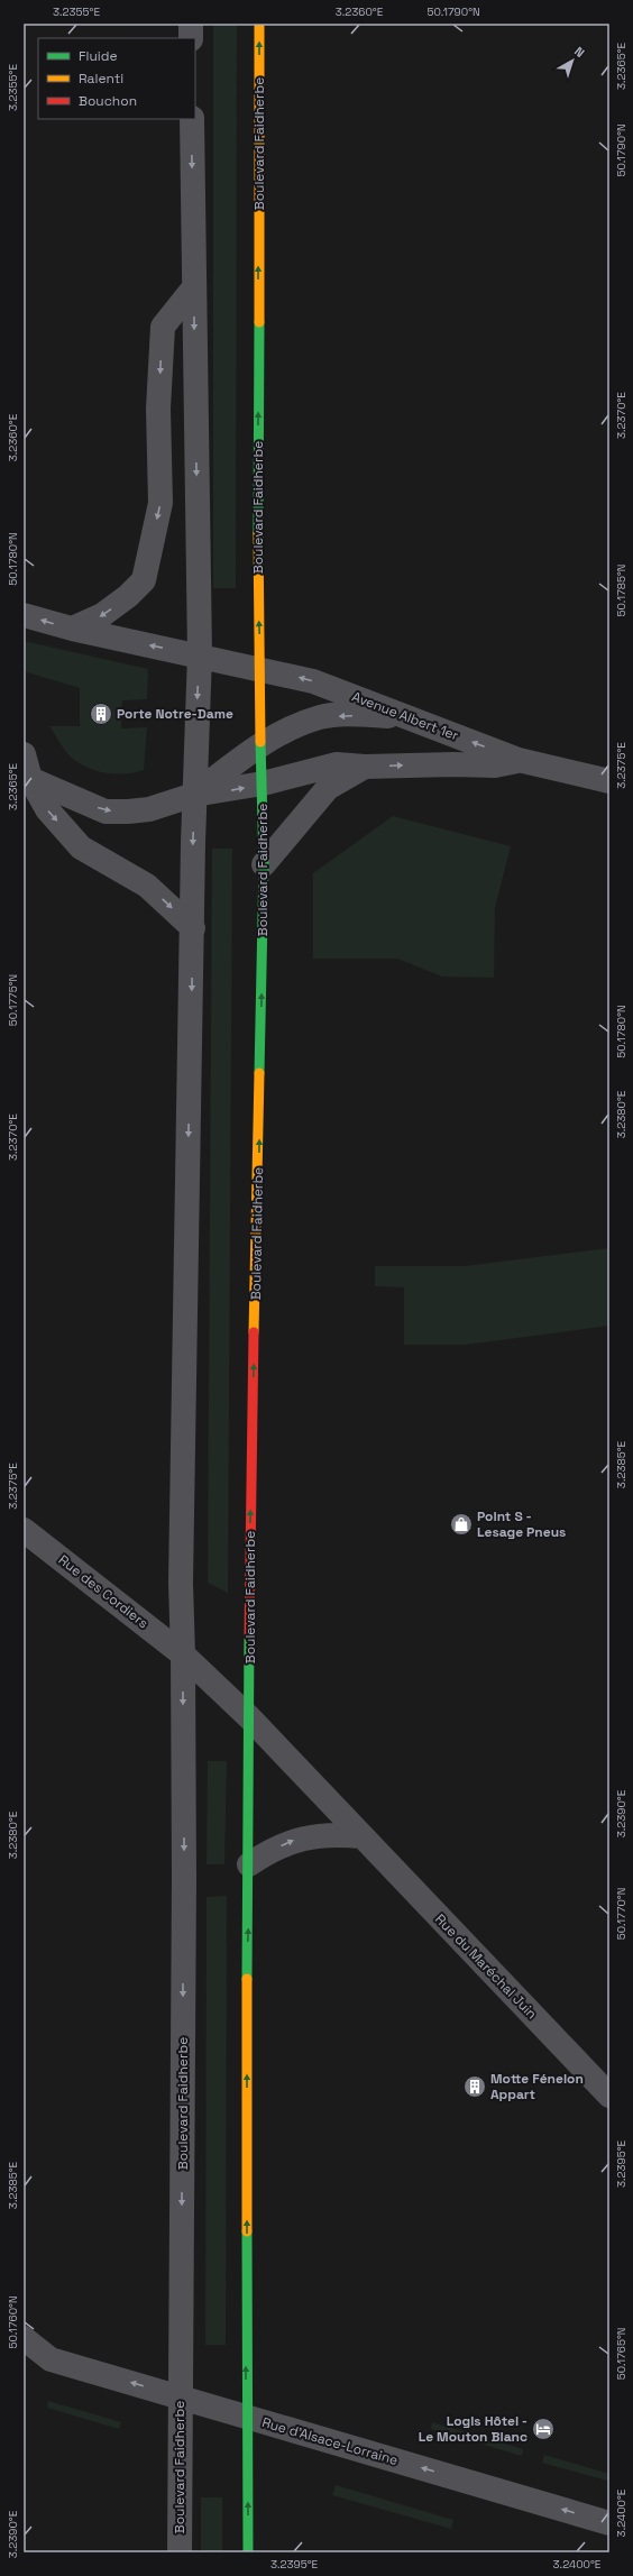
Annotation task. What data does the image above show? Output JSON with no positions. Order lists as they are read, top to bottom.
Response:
{
  "streets": {
    "street": [
      "Boulevard Faidherbe",
      "Avenue Albert 1er",
      "Rue des Cordiers",
      "Rue du Maréchal Juin",
      "Rue d'Alsace-Lorraine"
    ]
  },
  "crossings": [
    ["Boulevard Faidherbe", "Avenue Albert 1er"],
    ["Boulevard Faidherbe", "Rue des Cordiers"],
    ["Boulevard Faidherbe", "Rue du Maréchal Juin"],
    ["Boulevard Faidherbe", "Rue d'Alsace-Lorraine"]
  ],
  "one_way": ["Rue d'Alsace-Lorraine"],
  "places": {
    "building": ["Porte Notre-Dame", "Motte Fénelon Appart"],
    "shop": ["Point S - Lesage Pneus"],
    "hotel": ["Logis Hôtel - Le Mouton Blanc"]
  },
  "legend": ["Fluide", "Ralenti", "Bouchon"],
  "north": "top right",
  "coordinates": [
    "3.2355°E",
    "3.2360°E",
    "50.1790°N",
    "3.2365°E",
    "3.2370°E",
    "50.1780°N",
    "50.1785°N",
    "3.2375°E",
    "50.1775°N",
    "3.2380°E",
    "3.2385°E",
    "3.2390°E",
    "50.1770°N",
    "3.2395°E",
    "50.1760°N",
    "50.1765°N",
    "3.2400°E"
  ]
}
